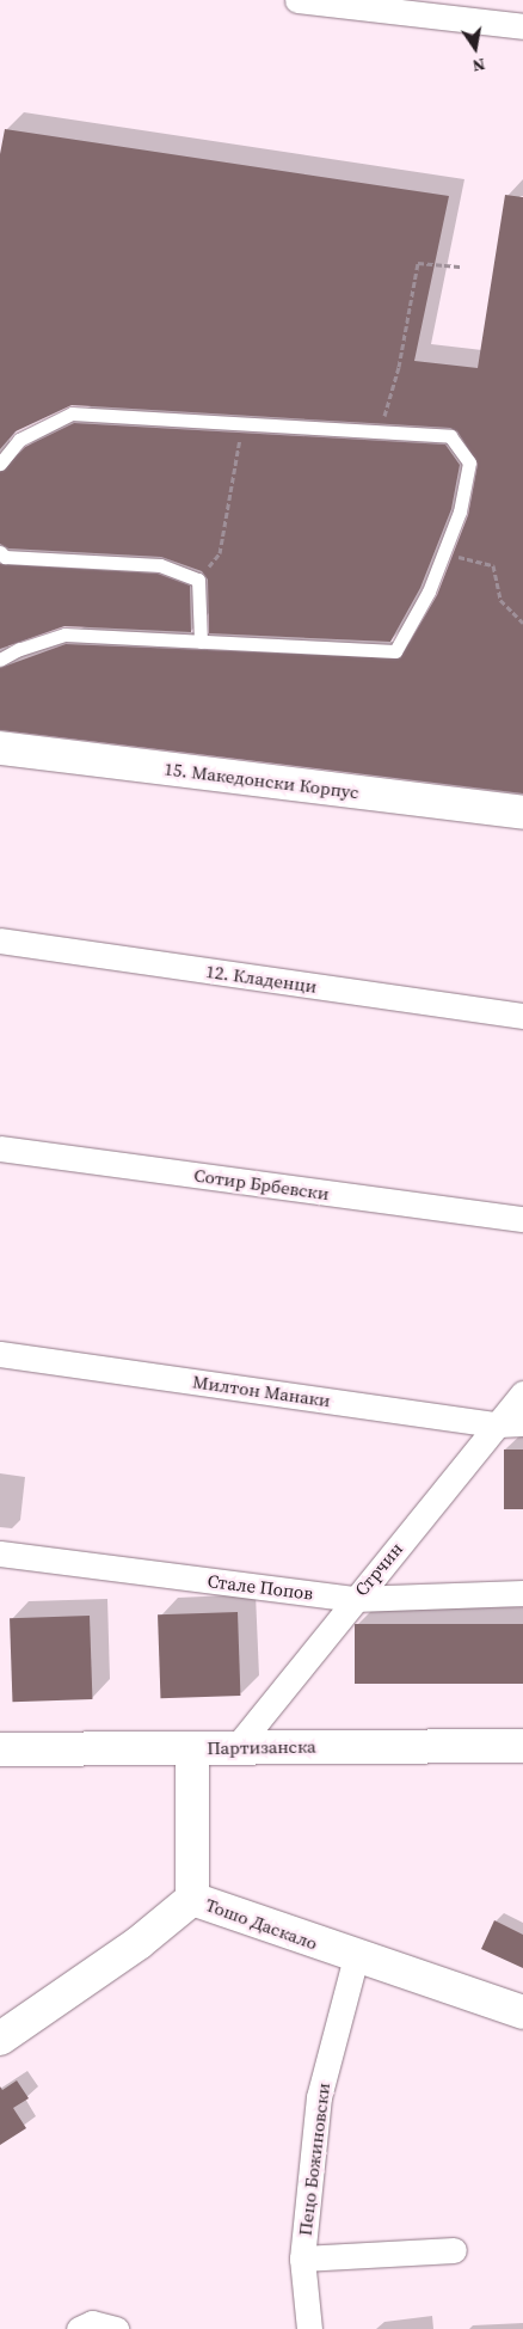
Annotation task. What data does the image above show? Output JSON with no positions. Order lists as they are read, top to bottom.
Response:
{
  "streets": {
    "street": [
      "15. Македонски Корпус",
      "12. Кладенци",
      "Сотир Брбевски",
      "Милтон Манаки",
      "Стрчин",
      "Стале Попов",
      "Партизанска",
      "Тошо Даскало",
      "Пецо Божиновски"
    ]
  },
  "crossings": [
    ["Милтон Манаки", "Стрчин"],
    ["Стрчин", "Стале Попов"],
    ["Стрчин", "Партизанска"],
    ["Тошо Даскало", "Пецо Божиновски"]
  ],
  "north": "bottom"
}
